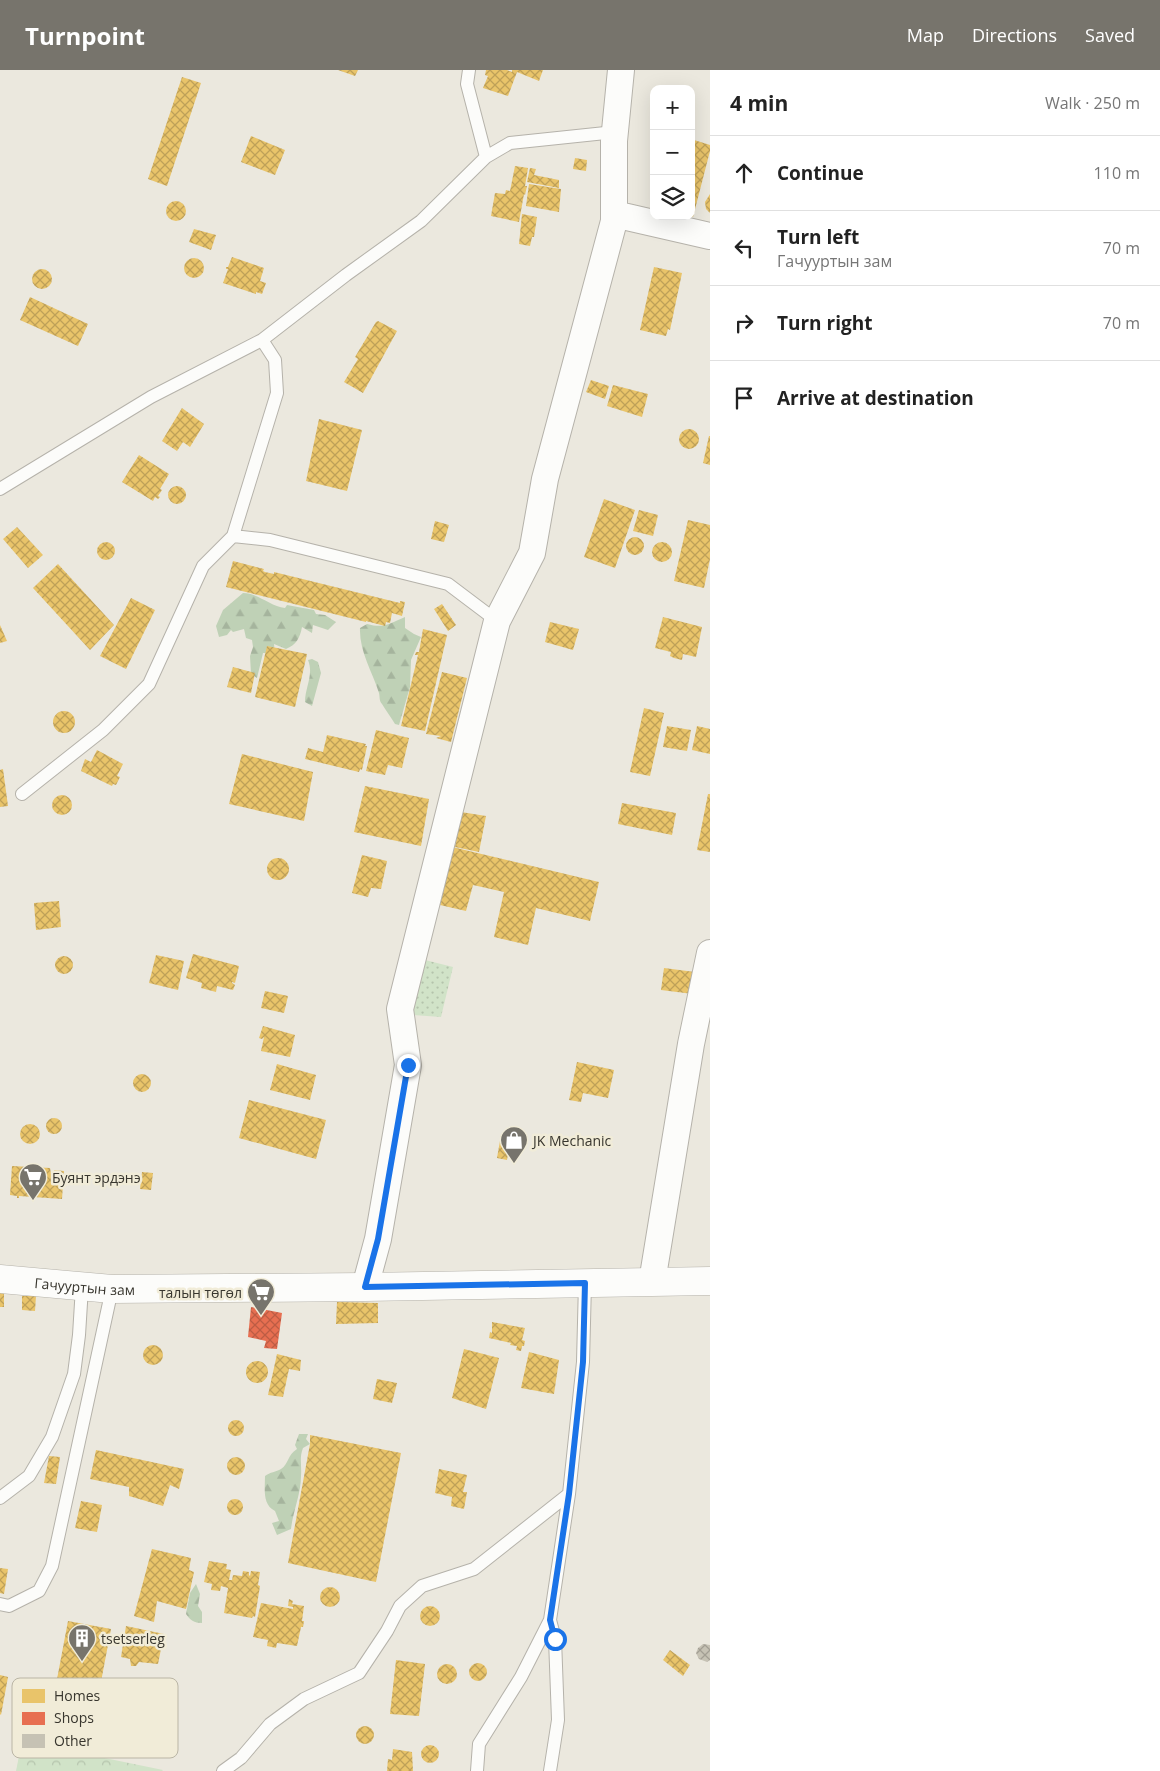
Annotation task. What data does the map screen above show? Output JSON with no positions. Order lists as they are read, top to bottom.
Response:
{
  "streets": {
    "main road": ["Гачууртын зам"]
  },
  "places": {
    "shop": ["JK Mechanic"],
    "supermarket": ["Буянт эрдэнэ", "талын төгөл"],
    "building": ["tsetserleg"]
  },
  "legend": ["Homes", "Shops", "Other"],
  "page": {
    "header": "Turnpoint",
    "nav": ["Map", "Directions", "Saved"],
    "heading": ["4 min", "Walk · 250 m"],
    "map_buttons": ["+", "−"],
    "list": [
      ["Continue", "110 m"],
      ["Turn left", "Гачууртын зам", "70 m"],
      ["Turn right", "70 m"],
      "Arrive at destination"
    ]
  }
}
